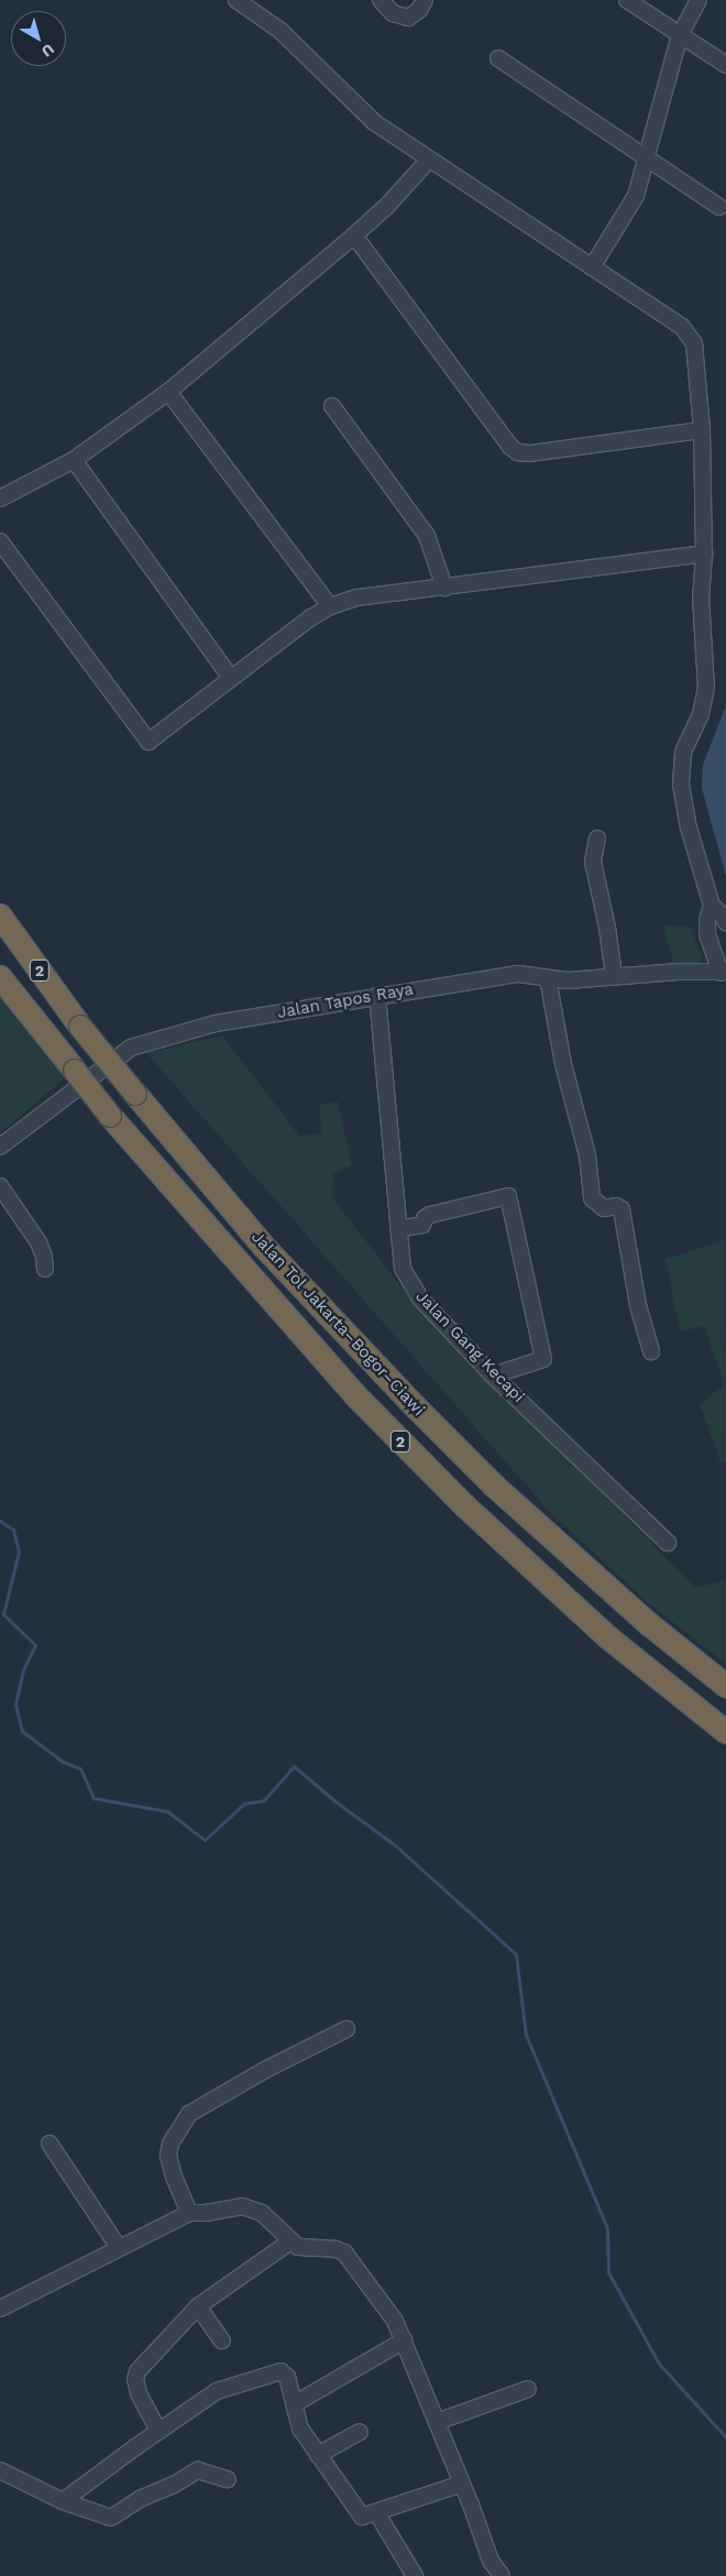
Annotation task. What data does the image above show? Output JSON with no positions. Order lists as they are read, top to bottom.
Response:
{
  "streets": {
    "highway": ["2", "Jalan Tol Jakarta–Bogor–Ciawi"],
    "street": ["Jalan Tapos Raya", "Jalan Gang Kecapi"]
  },
  "crossings": [
    ["Jalan Tapos Raya", "Jalan Gang Kecapi"]
  ],
  "north": "bottom right"
}
